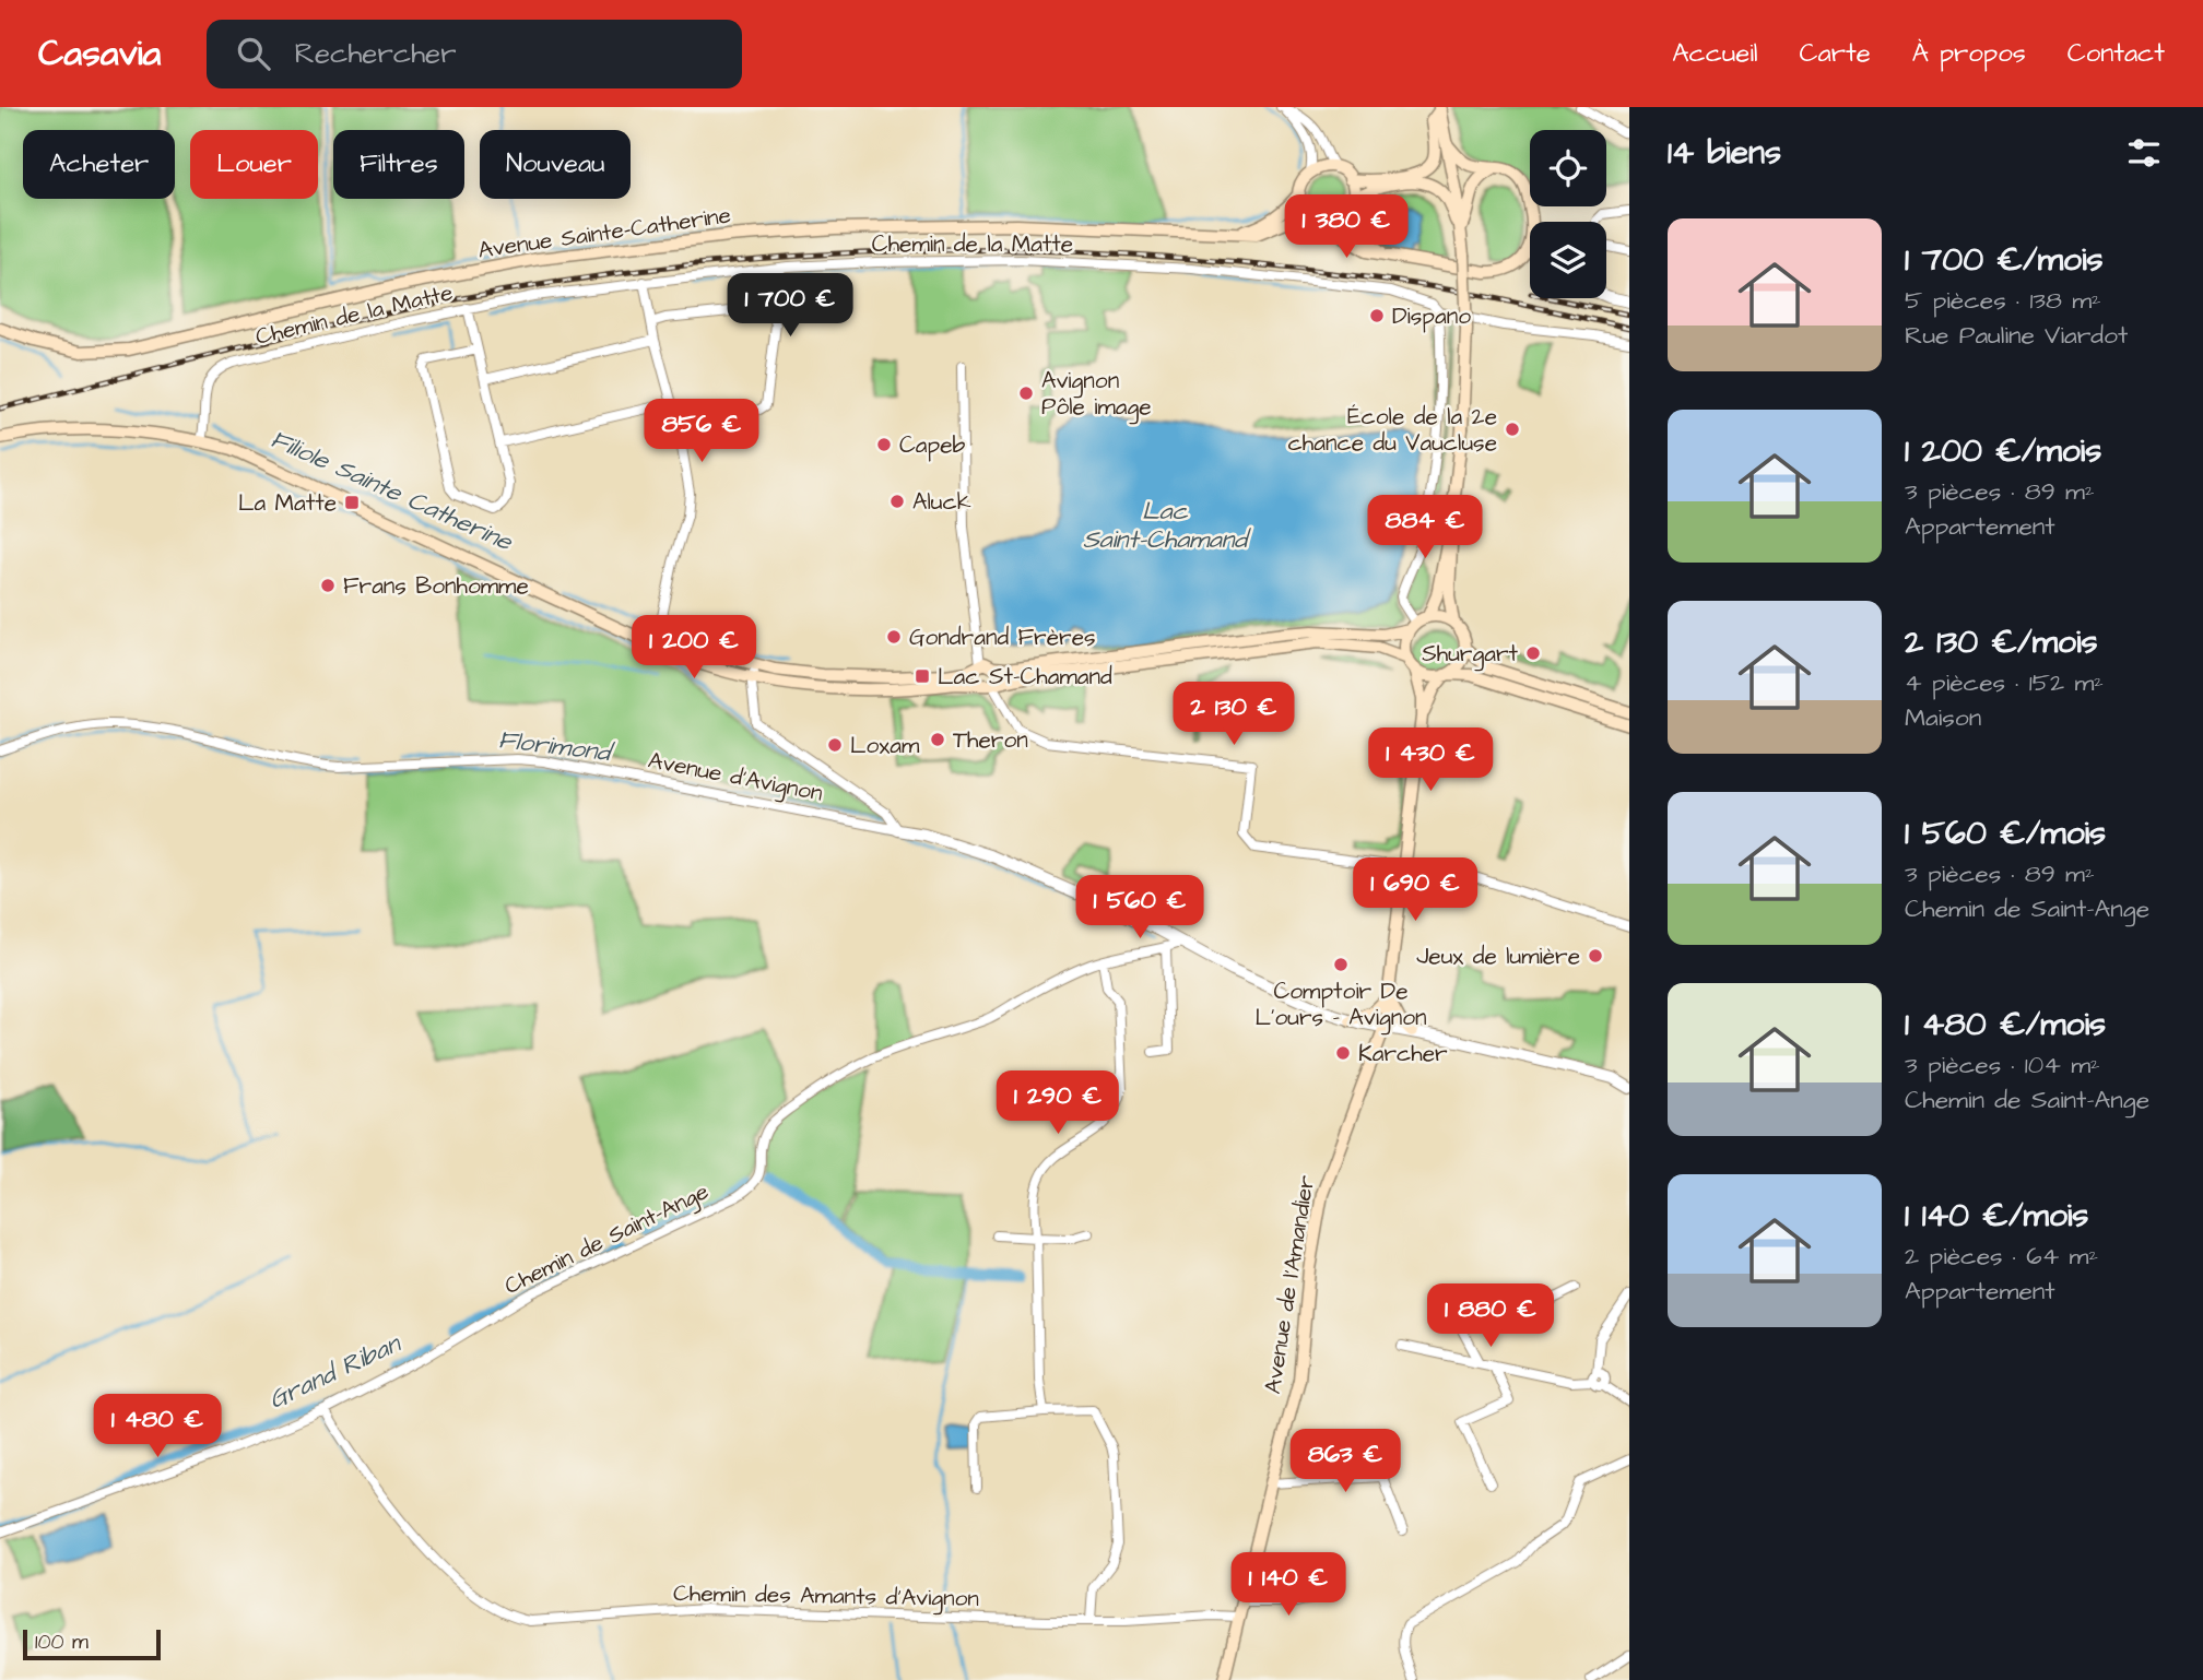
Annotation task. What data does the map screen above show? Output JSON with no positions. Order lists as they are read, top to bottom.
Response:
{
  "streets": {
    "main road": ["Avenue Sainte-Catherine", "Avenue de l'Amandier"],
    "street": [
      "Chemin de la Matte",
      "Avenue d'Avignon",
      "Chemin de Saint-Ange",
      "Chemin des Amants d'Avignon"
    ]
  },
  "crossings": [
    ["Avenue d'Avignon", "Chemin de Saint-Ange"],
    ["Avenue d'Avignon", "Avenue de l'Amandier"],
    ["Chemin de Saint-Ange", "Chemin des Amants d'Avignon"],
    ["Avenue de l'Amandier", "Chemin des Amants d'Avignon"]
  ],
  "water": [
    "Filiole Sainte Catherine",
    "Lac Saint-Chamand",
    "Florimond",
    "Grand Riban"
  ],
  "places": {
    "other": [
      "Dispano",
      "Avignon Pôle image",
      "École de la 2e chance du Vaucluse",
      "Capeb",
      "Aluck",
      "Frans Bonhomme",
      "Gondrand Frères",
      "Shurgart",
      "Theron",
      "Loxam",
      "Jeux de lumière",
      "Comptoir De L'ours - Avignon",
      "Karcher"
    ],
    "transit": ["La Matte", "Lac St-Chamand"]
  },
  "scale_bar": "100 m",
  "page": {
    "header": "Casavia",
    "search": "Rechercher",
    "nav": [
      "Accueil",
      "Carte",
      "À propos",
      "Contact"
    ],
    "heading": "14 biens",
    "chip": [
      "Acheter",
      "Louer",
      "Filtres",
      "Nouveau"
    ],
    "price": [
      "1 380 €",
      "1 700 €",
      "856 €",
      "884 €",
      "1 200 €",
      "2 130 €",
      "1 430 €",
      "1 690 €",
      "1 560 €",
      "1 290 €",
      "1 880 €",
      "1 480 €",
      "863 €",
      "1 140 €"
    ],
    "list": [
      {
        "name": "1 700 €/mois",
        "note": "5 pièces · 138 m² · Rue Pauline Viardot"
      },
      {
        "name": "1 200 €/mois",
        "note": "3 pièces · 89 m² · Appartement"
      },
      {
        "name": "2 130 €/mois",
        "note": "4 pièces · 152 m² · Maison"
      },
      {
        "name": "1 560 €/mois",
        "note": "3 pièces · 89 m² · Chemin de Saint-Ange"
      },
      {
        "name": "1 480 €/mois",
        "note": "3 pièces · 104 m² · Chemin de Saint-Ange"
      },
      {
        "name": "1 140 €/mois",
        "note": "2 pièces · 64 m² · Appartement"
      }
    ],
    "scale": "100 m"
  }
}
